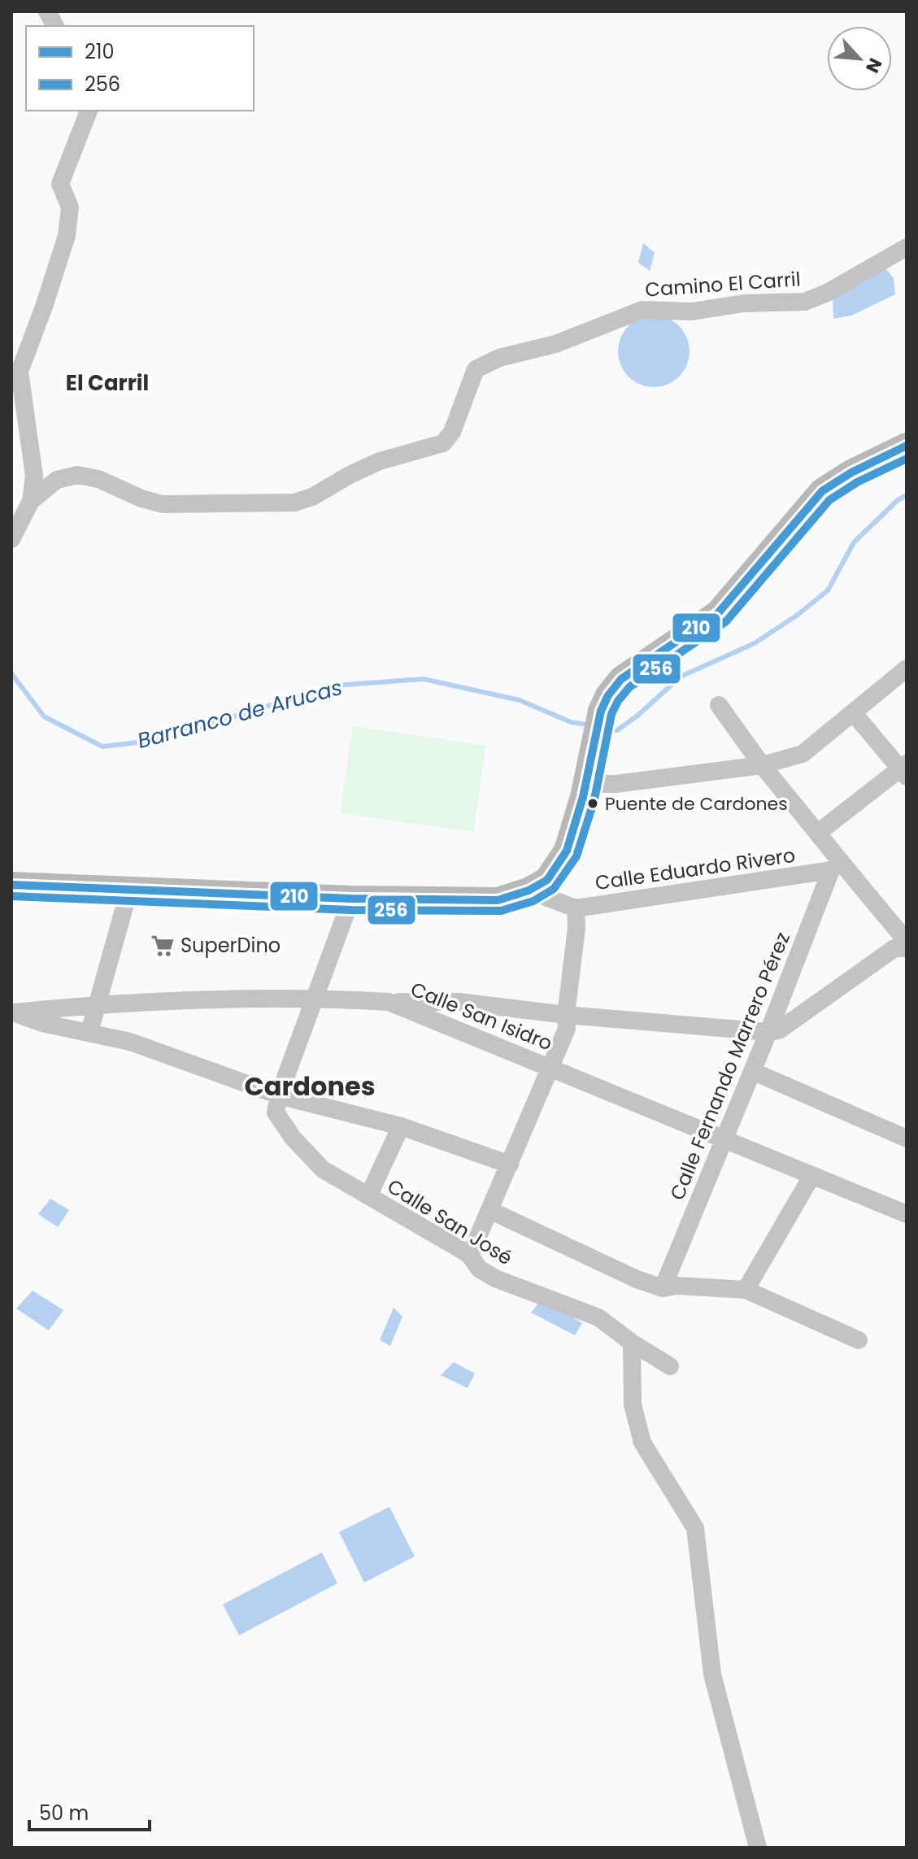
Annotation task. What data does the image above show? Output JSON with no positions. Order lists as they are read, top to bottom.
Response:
{
  "streets": {
    "street": [
      "Camino El Carril",
      "Calle Eduardo Rivero",
      "Calle San Isidro",
      "Calle Fernando Marrero Pérez",
      "Calle San José"
    ]
  },
  "crossings": [
    ["Calle Eduardo Rivero", "Calle Fernando Marrero Pérez"],
    ["Calle San Isidro", "Calle Fernando Marrero Pérez"]
  ],
  "districts": ["El Carril", "Cardones"],
  "water": ["Barranco de Arucas"],
  "places": {
    "other": ["Puente de Cardones"],
    "supermarket": ["SuperDino"]
  },
  "lines": ["transit line 210", "transit line 256"],
  "legend": ["210", "256"],
  "scale_bar": "50 m",
  "north": "bottom right"
}
